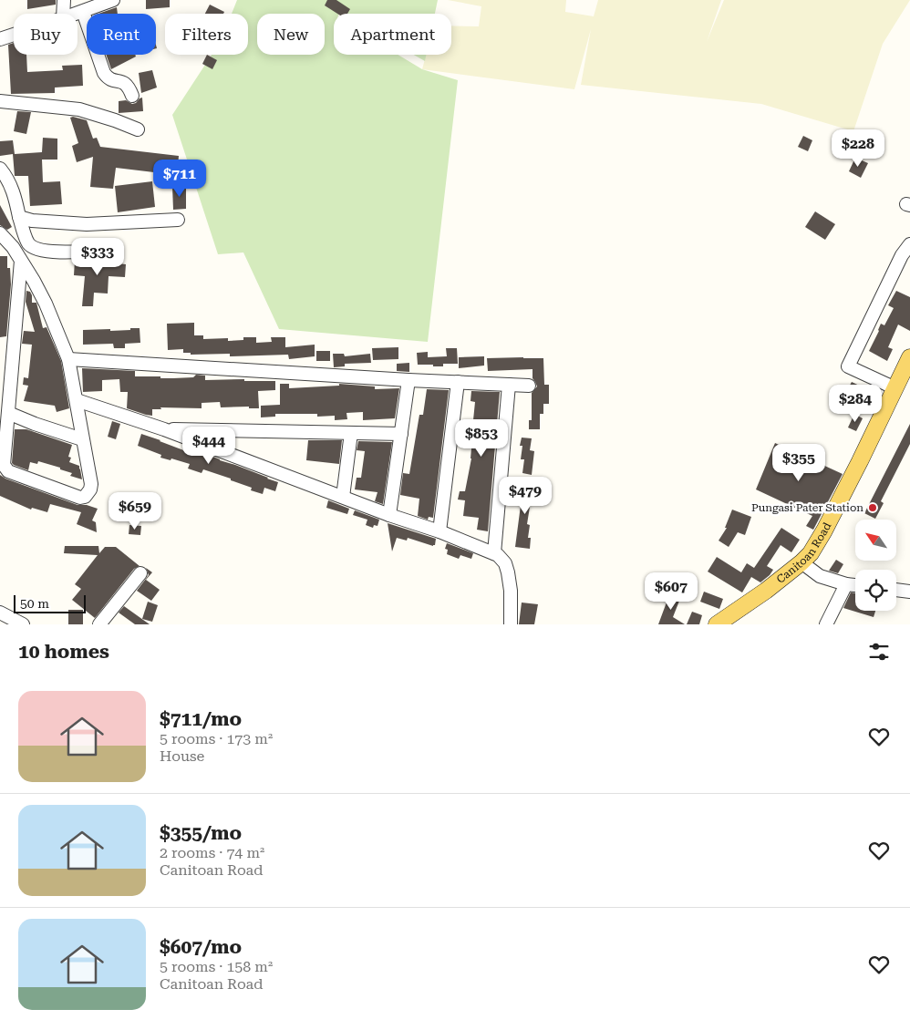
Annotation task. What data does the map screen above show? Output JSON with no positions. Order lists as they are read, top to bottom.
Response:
{
  "streets": {
    "main road": ["Canitoan Road"]
  },
  "places": ["Pungasi Pater Station"],
  "scale_bar": "50 m",
  "north": "top left",
  "page": {
    "chip": [
      "Buy",
      "Rent",
      "Filters",
      "New",
      "Apartment"
    ],
    "price": [
      "$228",
      "$711",
      "$333",
      "$284",
      "$853",
      "$444",
      "$355",
      "$479",
      "$659",
      "$607"
    ],
    "scale": "50 m",
    "heading": "10 homes",
    "list": [
      {
        "name": "$711/mo",
        "note": "5 rooms · 173 m² · House"
      },
      {
        "name": "$355/mo",
        "note": "2 rooms · 74 m² · Canitoan Road"
      },
      {
        "name": "$607/mo",
        "note": "5 rooms · 158 m² · Canitoan Road"
      }
    ]
  }
}
